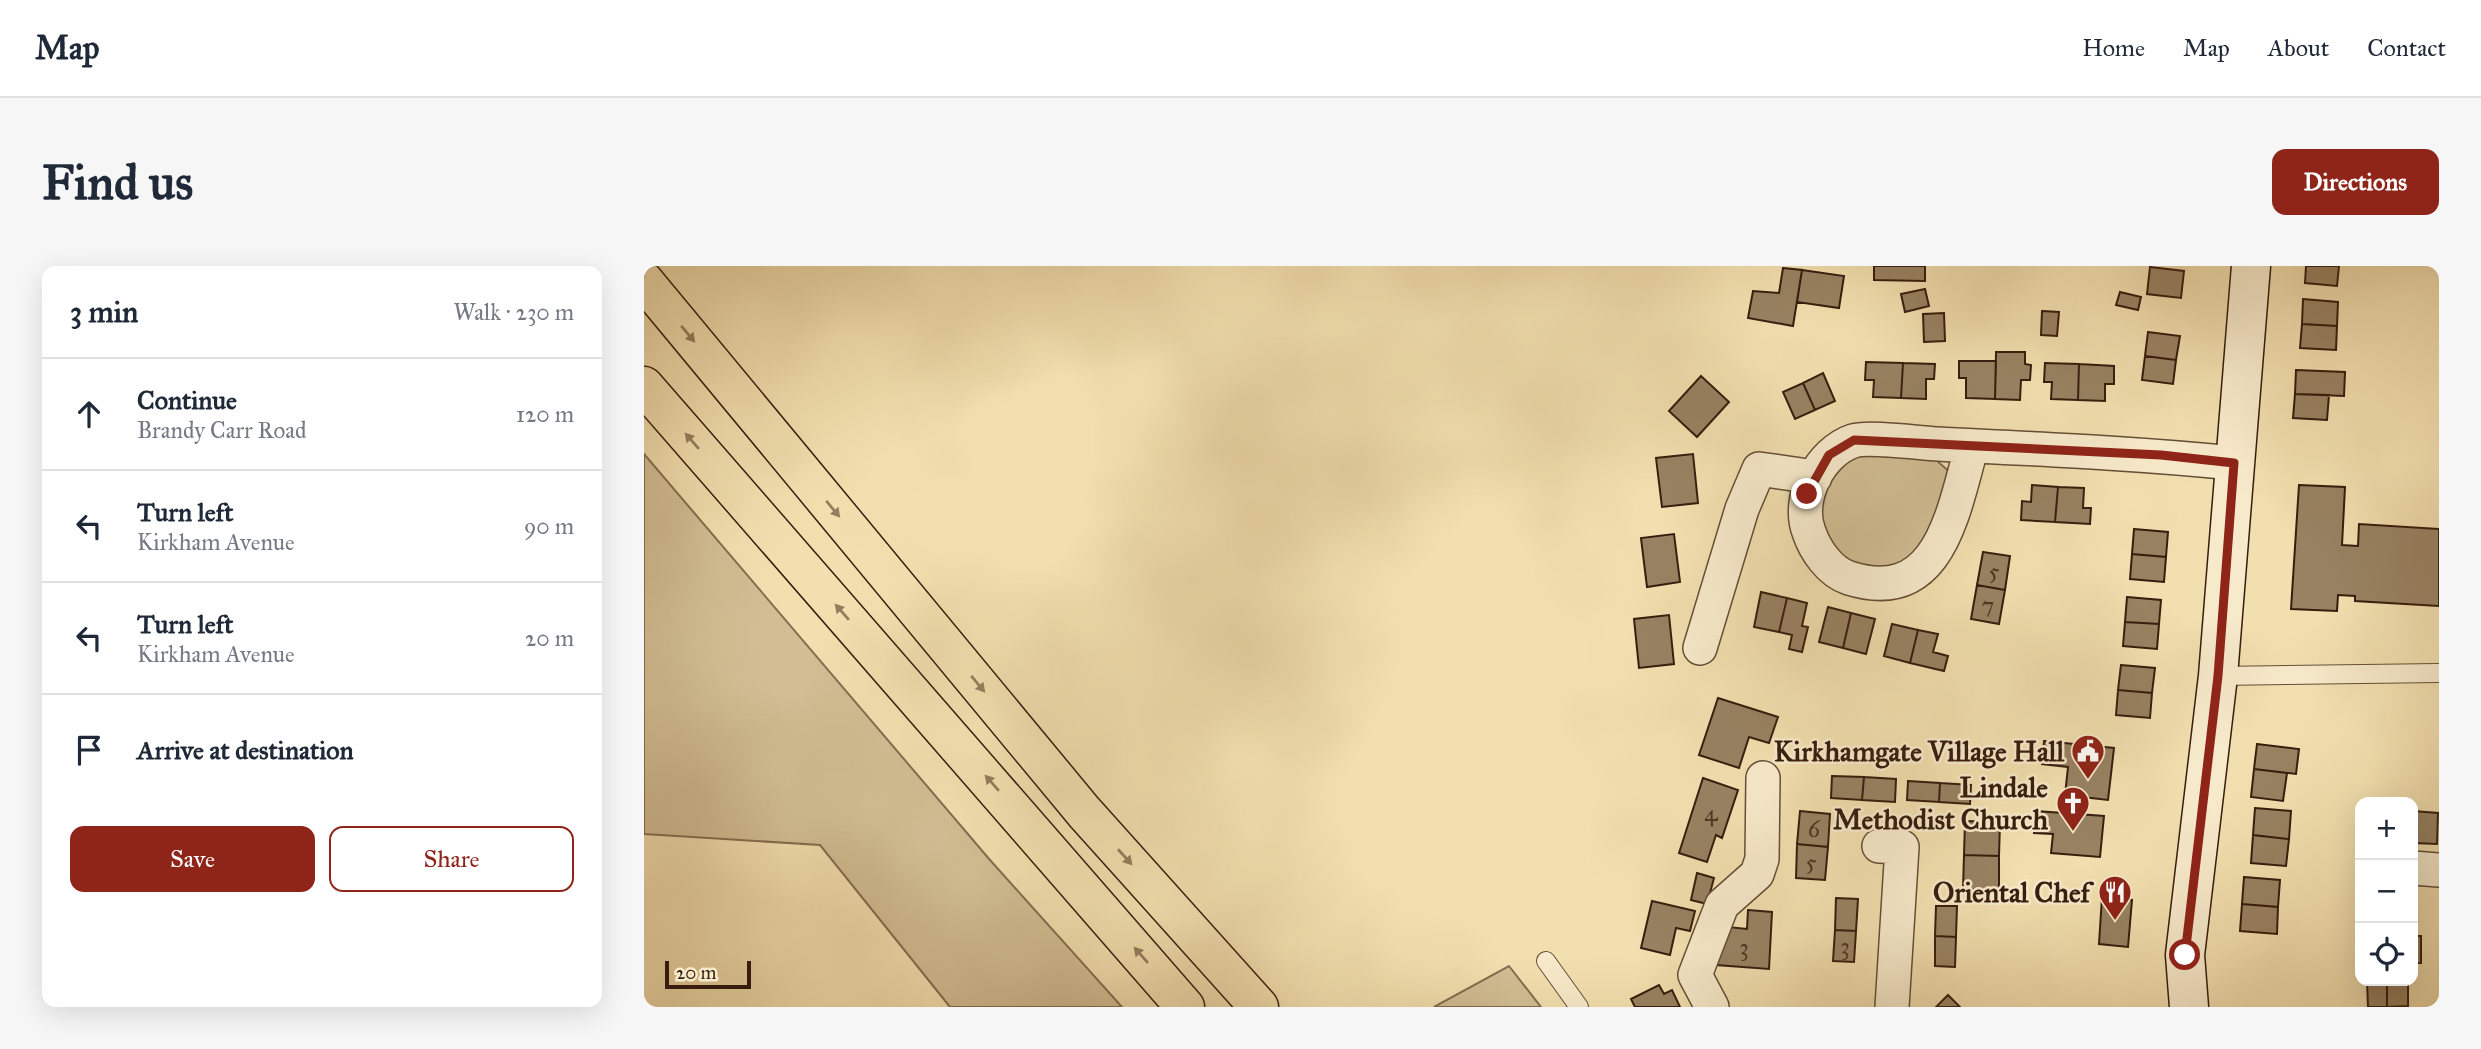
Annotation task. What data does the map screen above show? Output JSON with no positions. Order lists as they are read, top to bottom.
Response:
{
  "places": {
    "public building": ["Kirkhamgate Village Hall"],
    "church": ["Lindale Methodist Church"],
    "restaurant": ["Oriental Chef"]
  },
  "house_numbers": [
    "5",
    "7",
    "4",
    "6",
    "5",
    "3",
    "3"
  ],
  "scale_bar": "20 m",
  "page": {
    "header": "Map",
    "nav": [
      "Home",
      "Map",
      "About",
      "Contact"
    ],
    "buttons": [
      "Directions",
      ["Save", "Share"]
    ],
    "title": "Find us",
    "heading": ["3 min", "Walk · 230 m"],
    "list": [
      ["Continue", "Brandy Carr Road", "120 m"],
      ["Turn left", "Kirkham Avenue", "90 m"],
      ["Turn left", "Kirkham Avenue", "20 m"],
      "Arrive at destination"
    ],
    "map_buttons": ["+", "−"],
    "scale": "20 m"
  }
}
